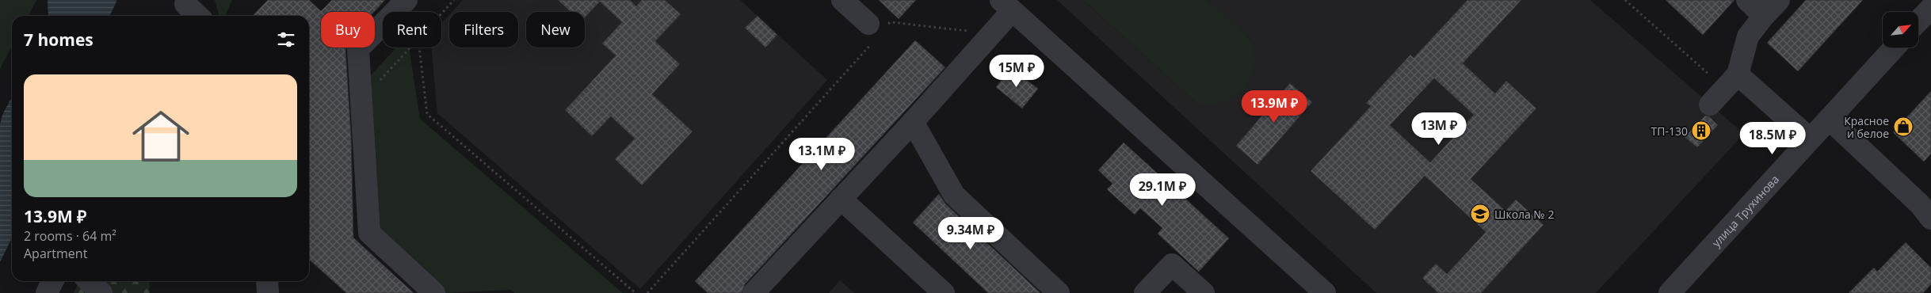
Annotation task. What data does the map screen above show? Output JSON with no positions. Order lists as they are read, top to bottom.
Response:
{
  "streets": {
    "street": ["улица Трухинова"]
  },
  "places": {
    "shop": ["Красное и белое"],
    "building": ["ТП-130"],
    "school or university": ["Школа № 2"]
  },
  "north": "top right",
  "page": {
    "chip": [
      "Buy",
      "Rent",
      "Filters",
      "New"
    ],
    "heading": "7 homes",
    "price": [
      "15M ₽",
      "13.9M ₽",
      "13M ₽",
      "18.5M ₽",
      "13.1M ₽",
      "29.1M ₽",
      "9.34M ₽"
    ],
    "list": [
      {
        "name": "13.9M ₽",
        "note": "2 rooms · 64 m² · Apartment"
      }
    ]
  }
}
